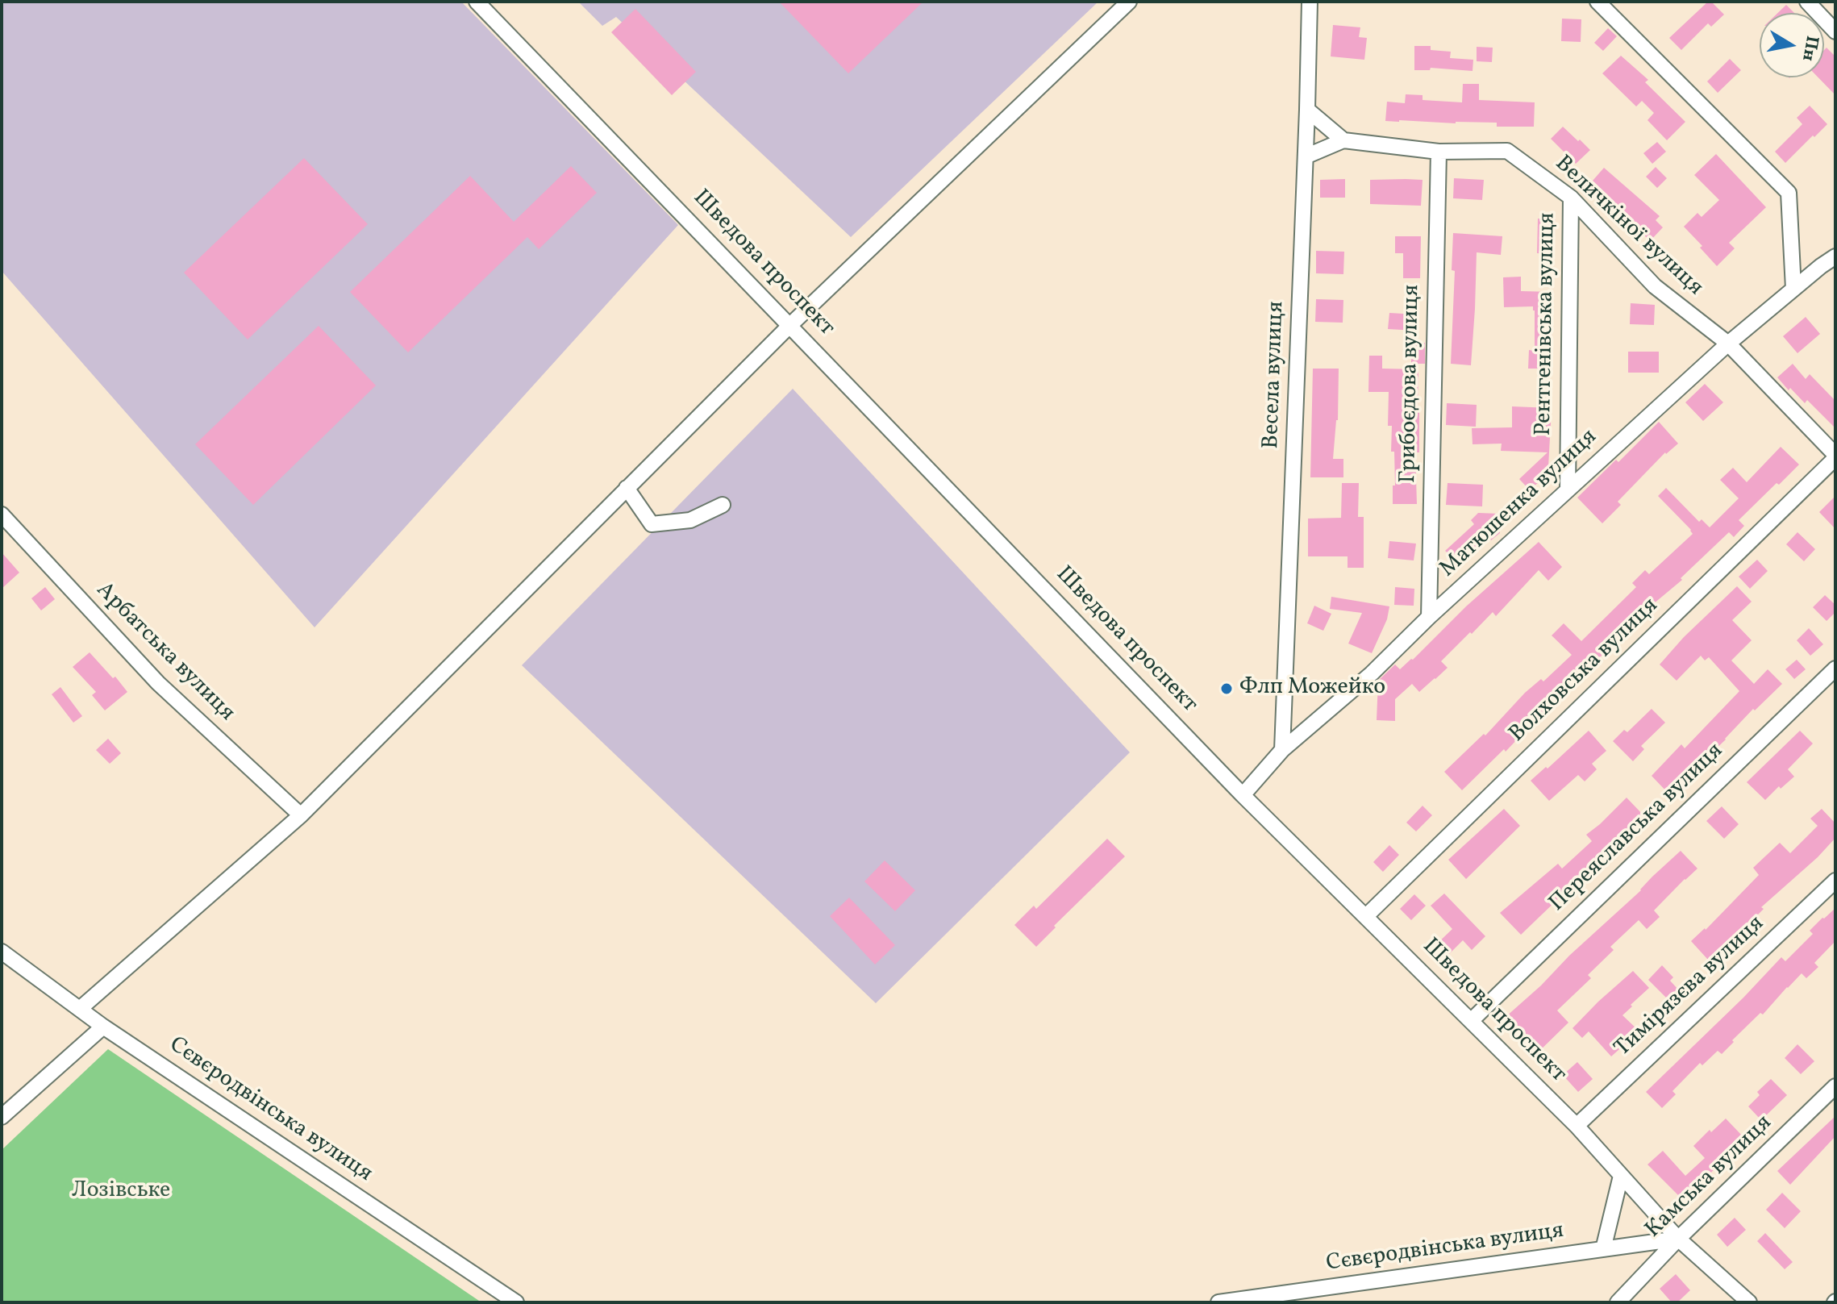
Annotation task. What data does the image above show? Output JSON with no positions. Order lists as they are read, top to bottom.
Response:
{
  "streets": {
    "street": [
      "Величкіної вулиця",
      "Шведова проспект",
      "Рентгенівська вулиця",
      "Весела вулиця",
      "Грибоєдова вулиця",
      "Матюшенка вулиця",
      "Арбатська вулиця",
      "Волховська вулиця",
      "Переяславська вулиця",
      "Тимірязєва вулиця",
      "Сєвєродвінська вулиця",
      "Камська вулиця"
    ]
  },
  "crossings": [
    ["Величкіної вулиця", "Рентгенівська вулиця"],
    ["Величкіної вулиця", "Весела вулиця"],
    ["Величкіної вулиця", "Грибоєдова вулиця"],
    ["Величкіної вулиця", "Матюшенка вулиця"],
    ["Величкіної вулиця", "Волховська вулиця"],
    ["Шведова проспект", "Матюшенка вулиця"],
    ["Шведова проспект", "Волховська вулиця"],
    ["Шведова проспект", "Переяславська вулиця"],
    ["Шведова проспект", "Тимірязєва вулиця"],
    ["Шведова проспект", "Сєвєродвінська вулиця"],
    ["Шведова проспект", "Камська вулиця"],
    ["Рентгенівська вулиця", "Матюшенка вулиця"],
    ["Весела вулиця", "Матюшенка вулиця"],
    ["Грибоєдова вулиця", "Матюшенка вулиця"],
    ["Сєвєродвінська вулиця", "Камська вулиця"]
  ],
  "parks": ["Лозівське"],
  "places": ["Флп Можейко"],
  "north": "right"
}
